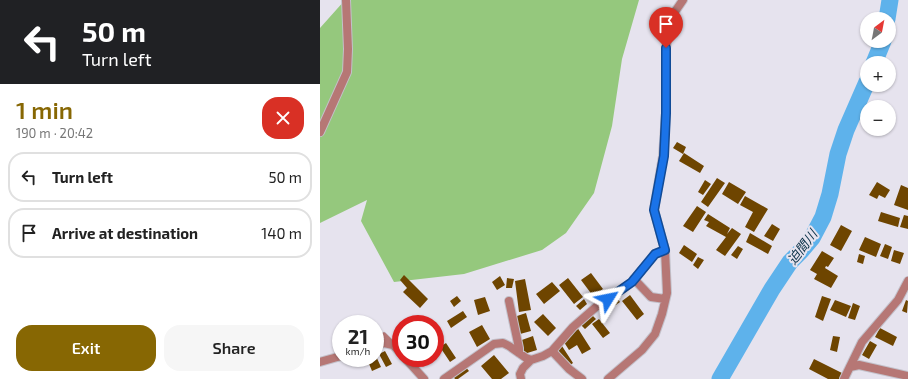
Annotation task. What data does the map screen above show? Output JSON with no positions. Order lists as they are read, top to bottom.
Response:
{
  "water": ["迫間川"],
  "north": "top right",
  "page": {
    "turn": ["50 m", "Turn left"],
    "map_buttons": ["+", "−"],
    "heading": ["1 min", "190 m · 20:42"],
    "list": [
      {
        "name": "Turn left",
        "value": "50 m"
      },
      {
        "name": "Arrive at destination",
        "value": "140 m"
      }
    ],
    "speed": "21 km/h",
    "limit": "30",
    "buttons": ["Exit", "Share"]
  }
}
